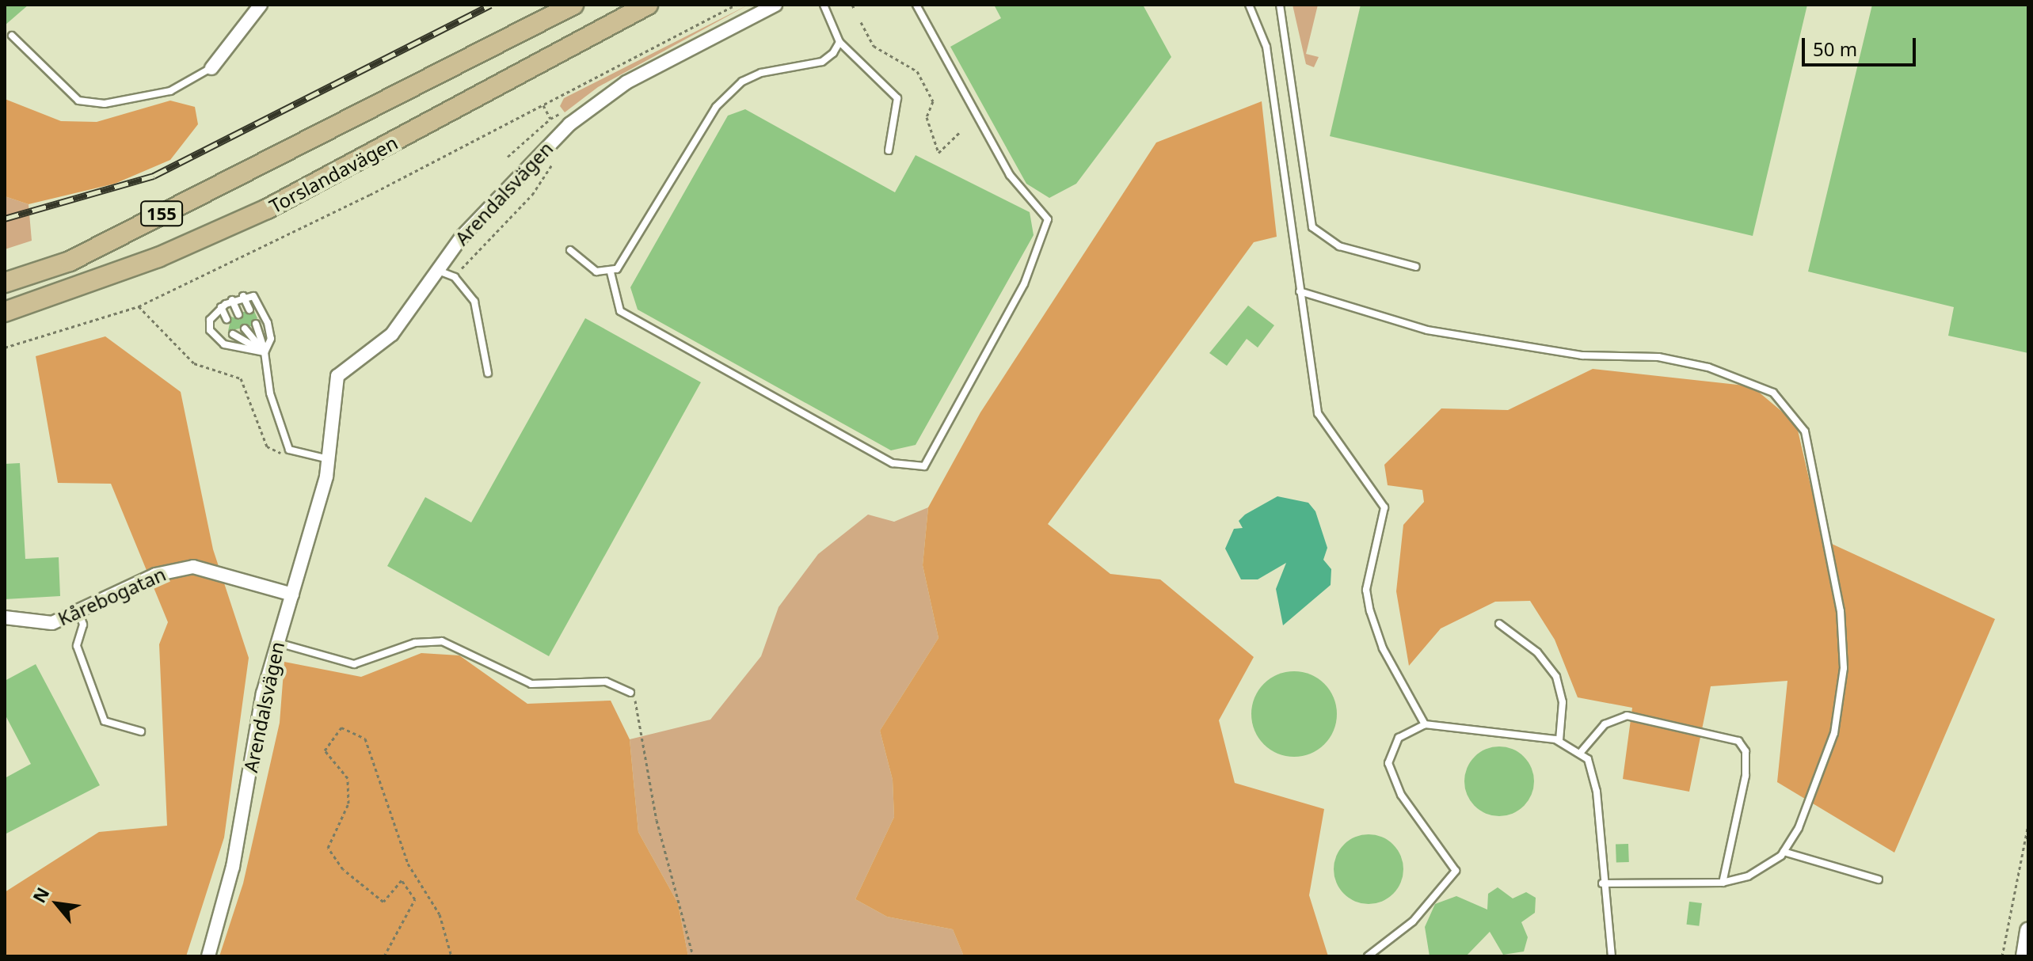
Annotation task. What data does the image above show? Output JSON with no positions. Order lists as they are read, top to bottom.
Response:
{
  "streets": {
    "main road": ["Torslandavägen", "155"],
    "street": ["Arendalsvägen", "Kårebogatan"]
  },
  "crossings": [
    ["Arendalsvägen", "Kårebogatan"]
  ],
  "scale_bar": "50 m",
  "north": "top left"
}
